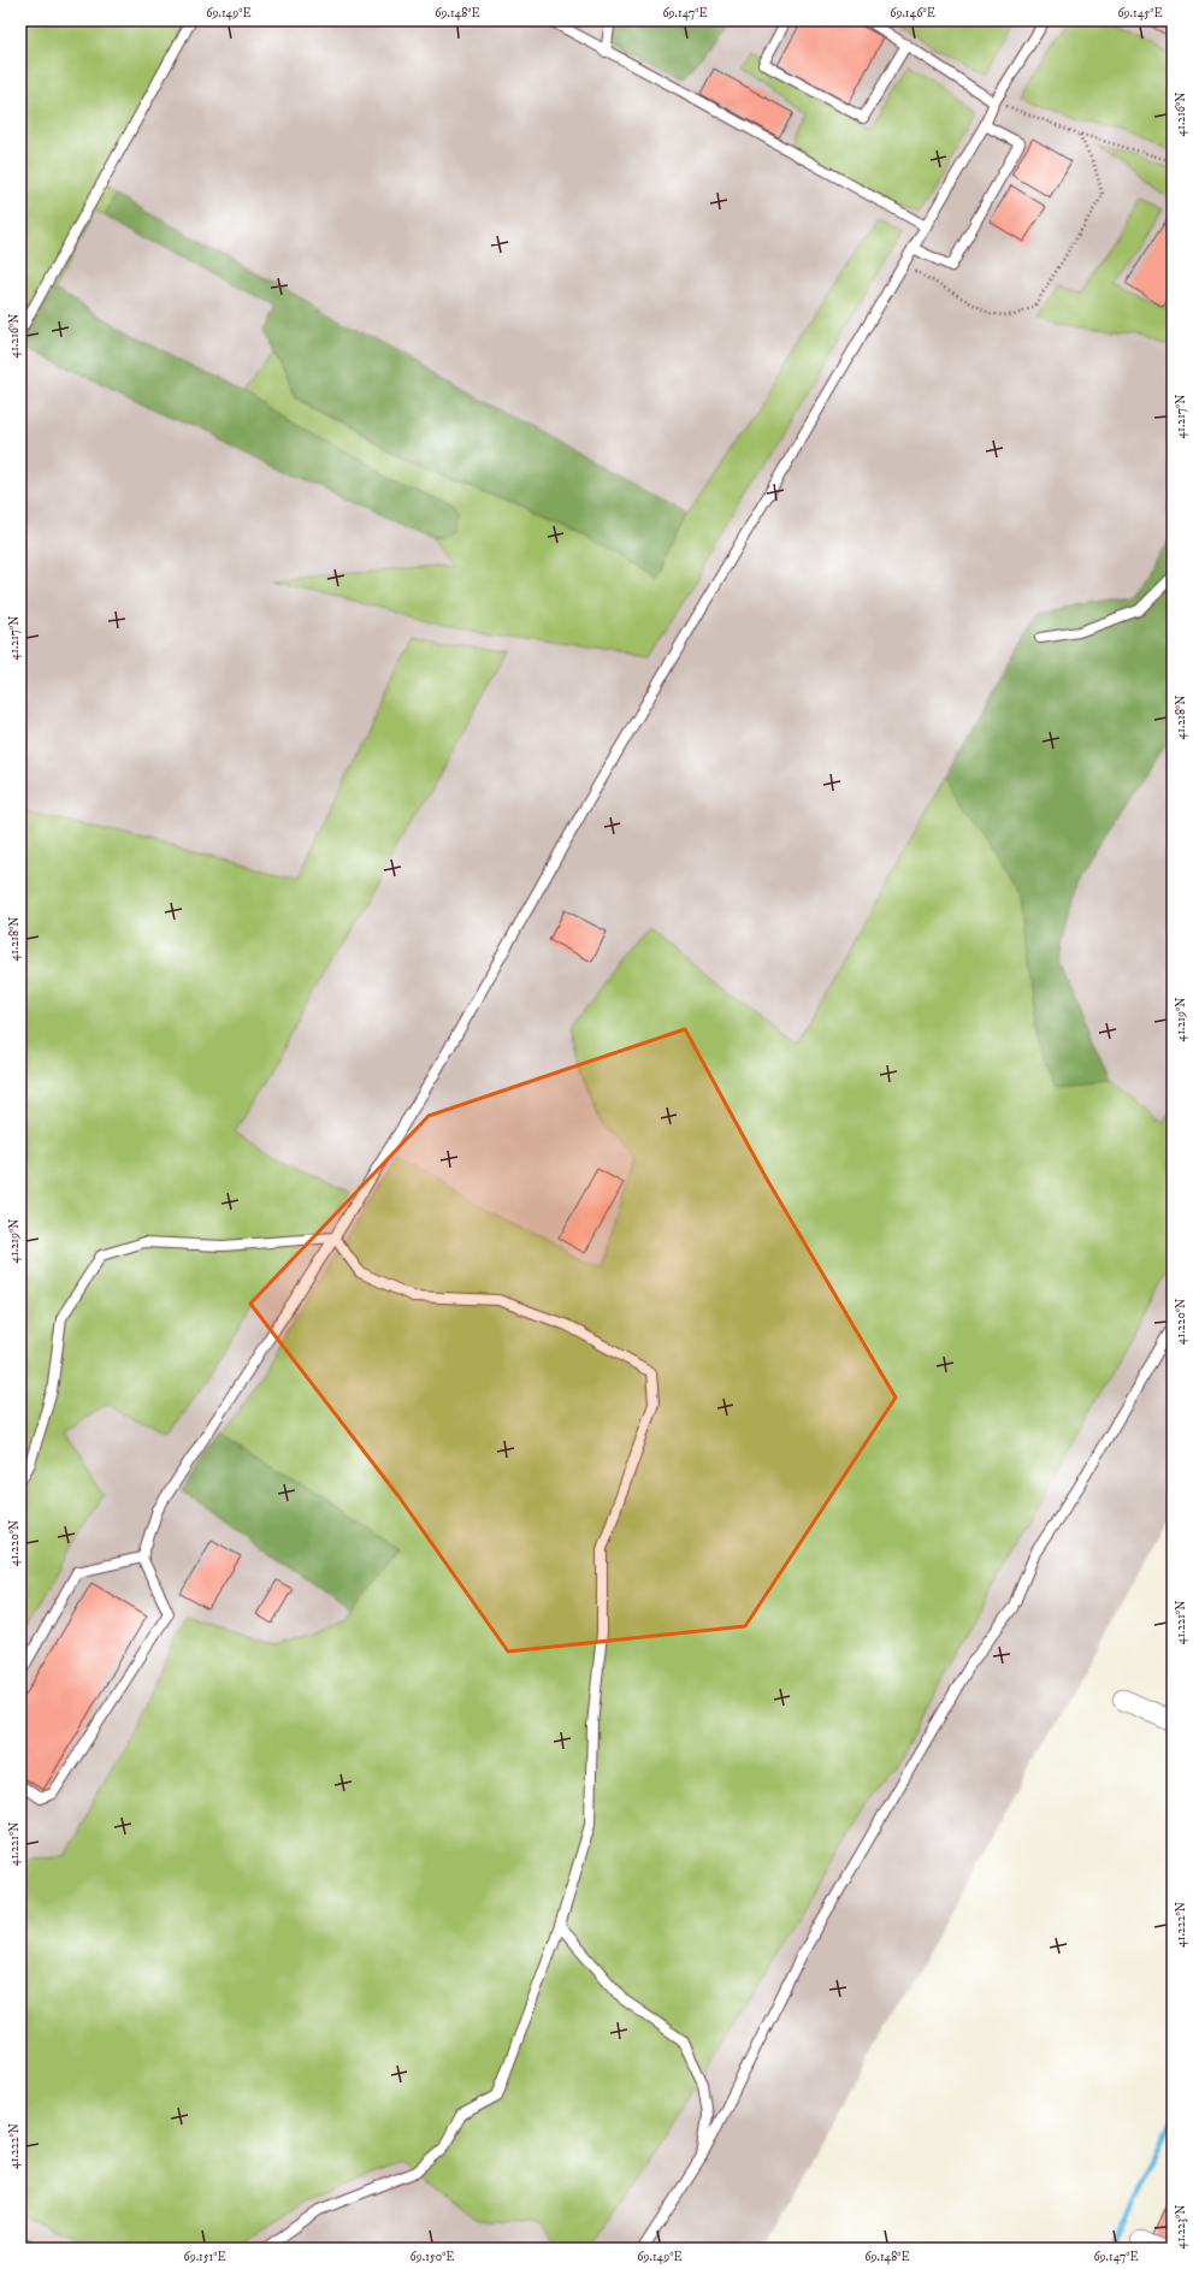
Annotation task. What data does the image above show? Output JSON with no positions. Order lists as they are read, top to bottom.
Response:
{
  "coordinates": [
    "69.149°E",
    "69.148°E",
    "69.147°E",
    "69.146°E",
    "69.145°E",
    "41.216°N",
    "41.217°N",
    "41.218°N",
    "41.219°N",
    "41.220°N",
    "41.221°N",
    "41.222°N",
    "41.223°N",
    "69.151°E",
    "69.150°E"
  ]
}
